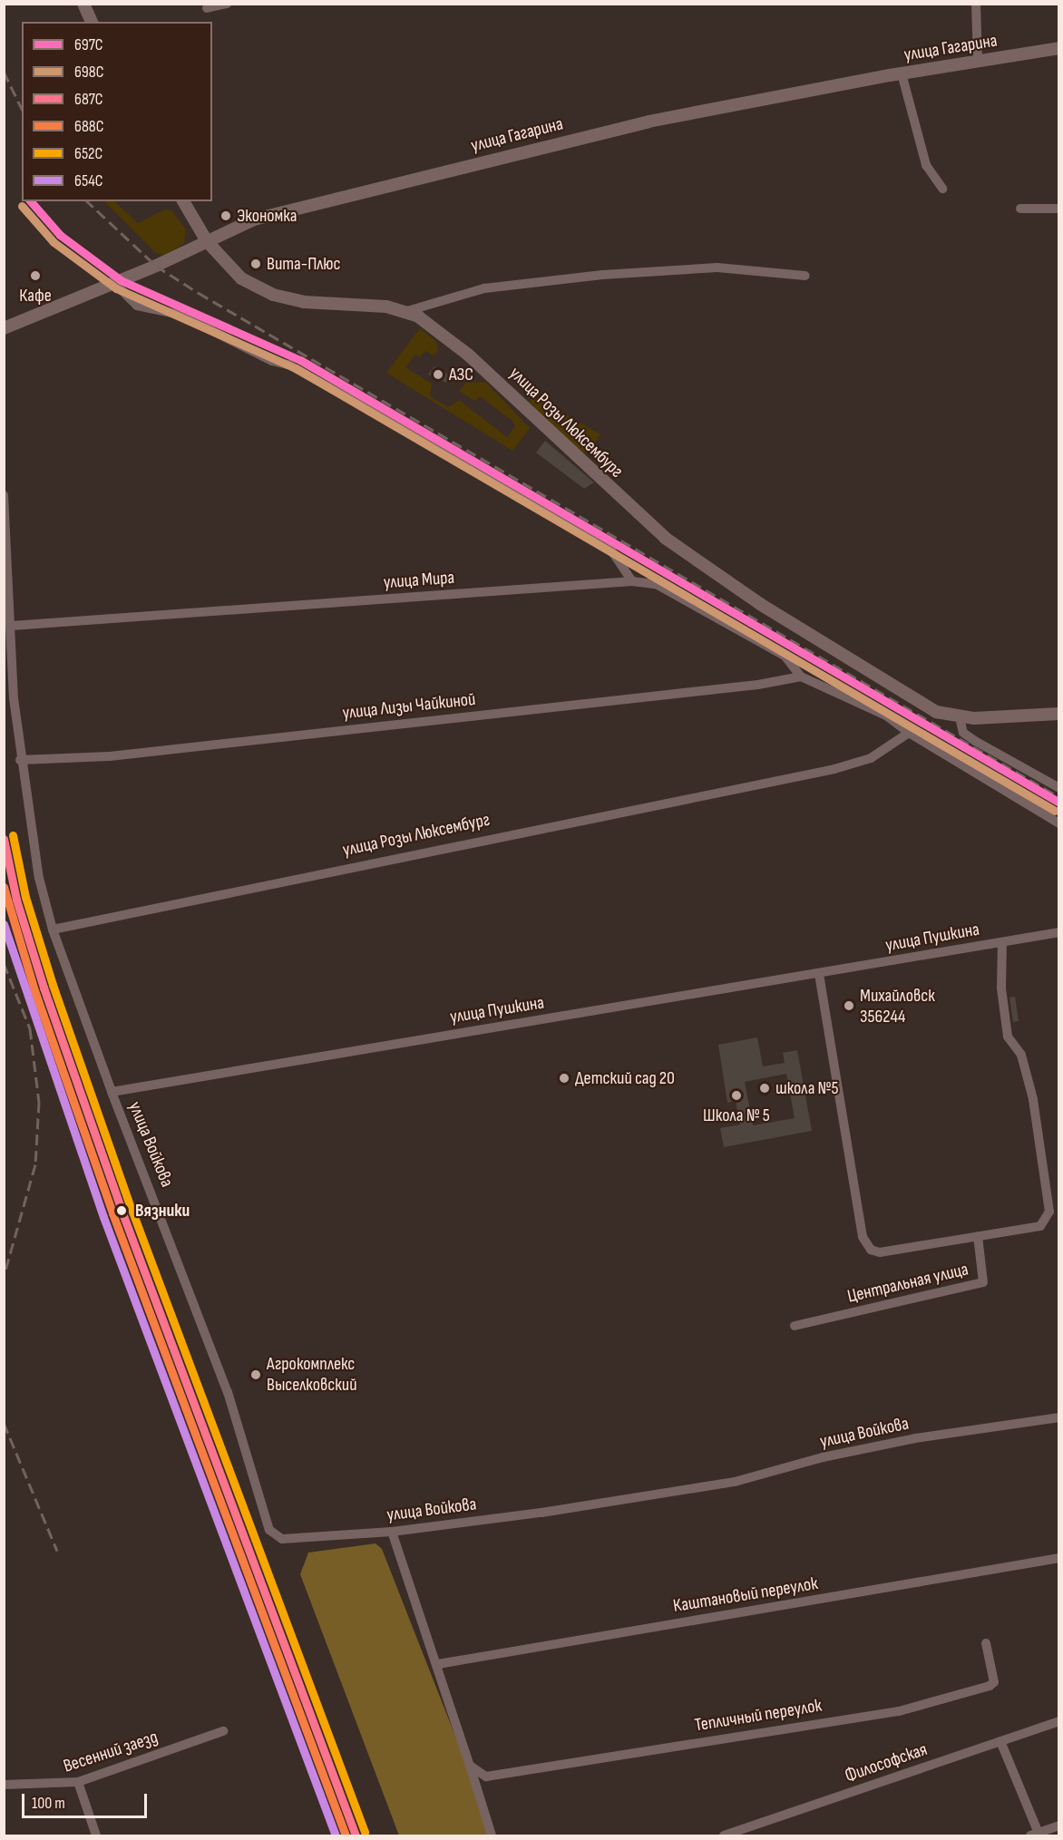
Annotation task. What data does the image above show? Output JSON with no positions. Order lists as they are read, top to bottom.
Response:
{
  "streets": {
    "main road": ["улица Гагарина", "улица Розы Люксембург"],
    "street": [
      "улица Мира",
      "улица Лизы Чайкиной",
      "улица Пушкина",
      "улица Войкова",
      "Центральная улица",
      "Каштановый переулок",
      "Тепличный переулок",
      "Весенний заезд",
      "Философская"
    ]
  },
  "crossings": [
    ["улица Мира", "улица Лизы Чайкиной"],
    ["улица Пушкина", "улица Войкова"]
  ],
  "places": [
    "Экономка",
    "Вита-Плюс",
    "Кафе",
    "АЗС",
    "Михайловск 356244",
    "Детский сад 20",
    "школа №5",
    "Школа № 5",
    "Вязники",
    "Агрокомплекс Выселковский"
  ],
  "lines": [
    "transit line 697С",
    "transit line 698С",
    "transit line 652С",
    "transit line 687С",
    "transit line 688С",
    "transit line 654С"
  ],
  "legend": [
    "697С",
    "698С",
    "687С",
    "688С",
    "652С",
    "654С"
  ],
  "scale_bar": "100 m"
}
